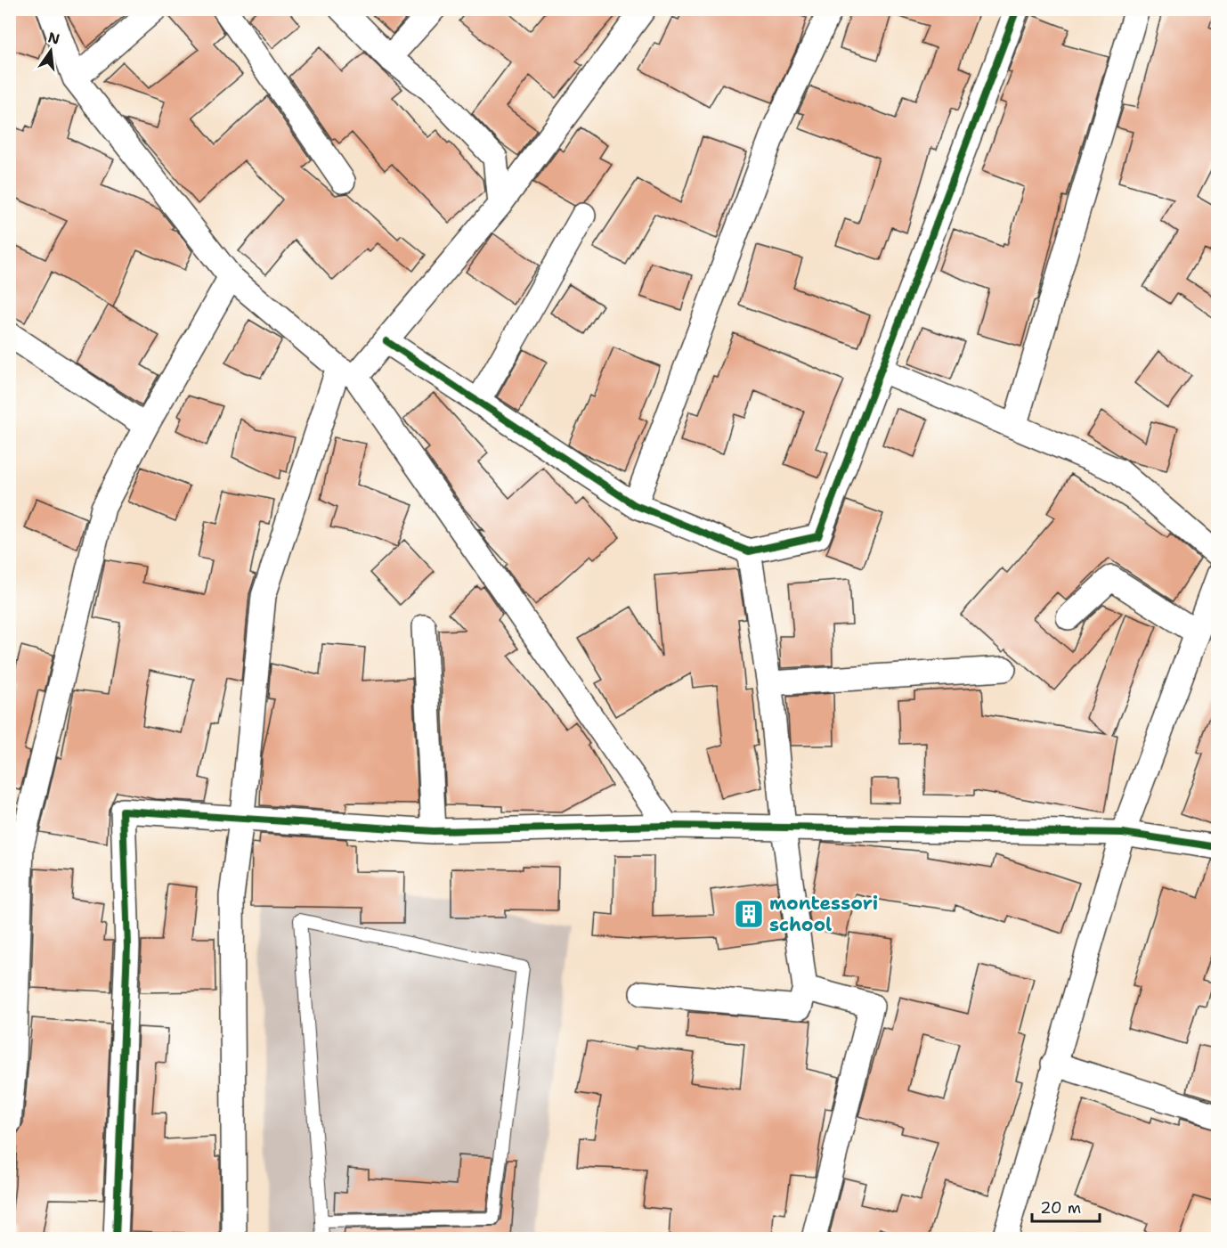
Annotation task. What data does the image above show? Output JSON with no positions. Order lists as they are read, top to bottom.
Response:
{
  "places": {
    "building": ["montessori school"]
  },
  "scale_bar": "20 m",
  "north": "top"
}
